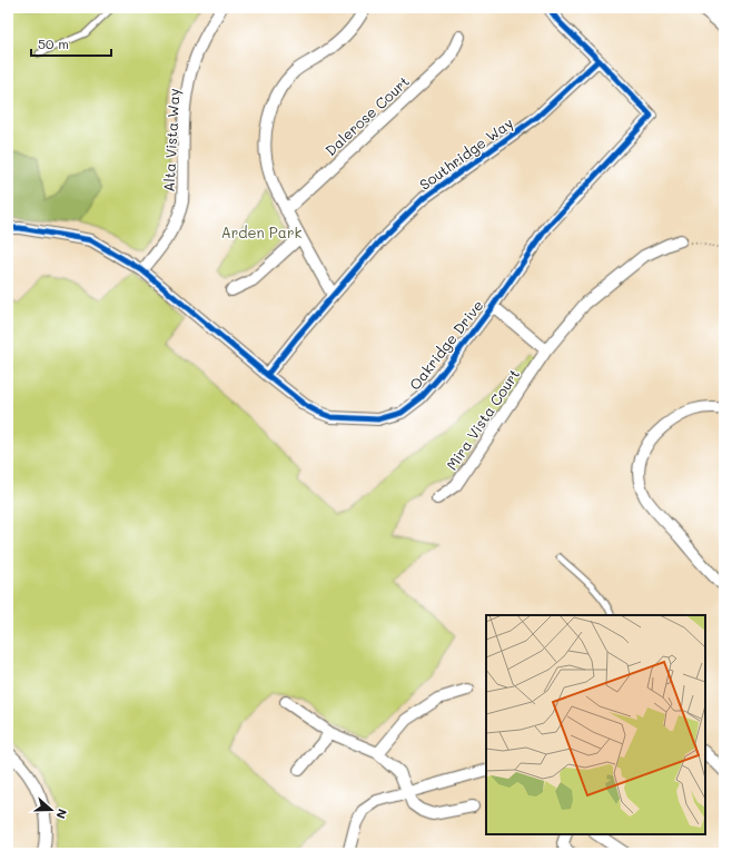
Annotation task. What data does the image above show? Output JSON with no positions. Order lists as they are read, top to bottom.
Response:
{
  "streets": {
    "street": [
      "Dalerose Court",
      "Alta Vista Way",
      "Southridge Way",
      "Oakridge Drive",
      "Mira Vista Court"
    ]
  },
  "crossings": [
    ["Alta Vista Way", "Oakridge Drive"],
    ["Southridge Way", "Oakridge Drive"]
  ],
  "parks": ["Arden Park"],
  "scale_bar": "50 m",
  "north": "right"
}
